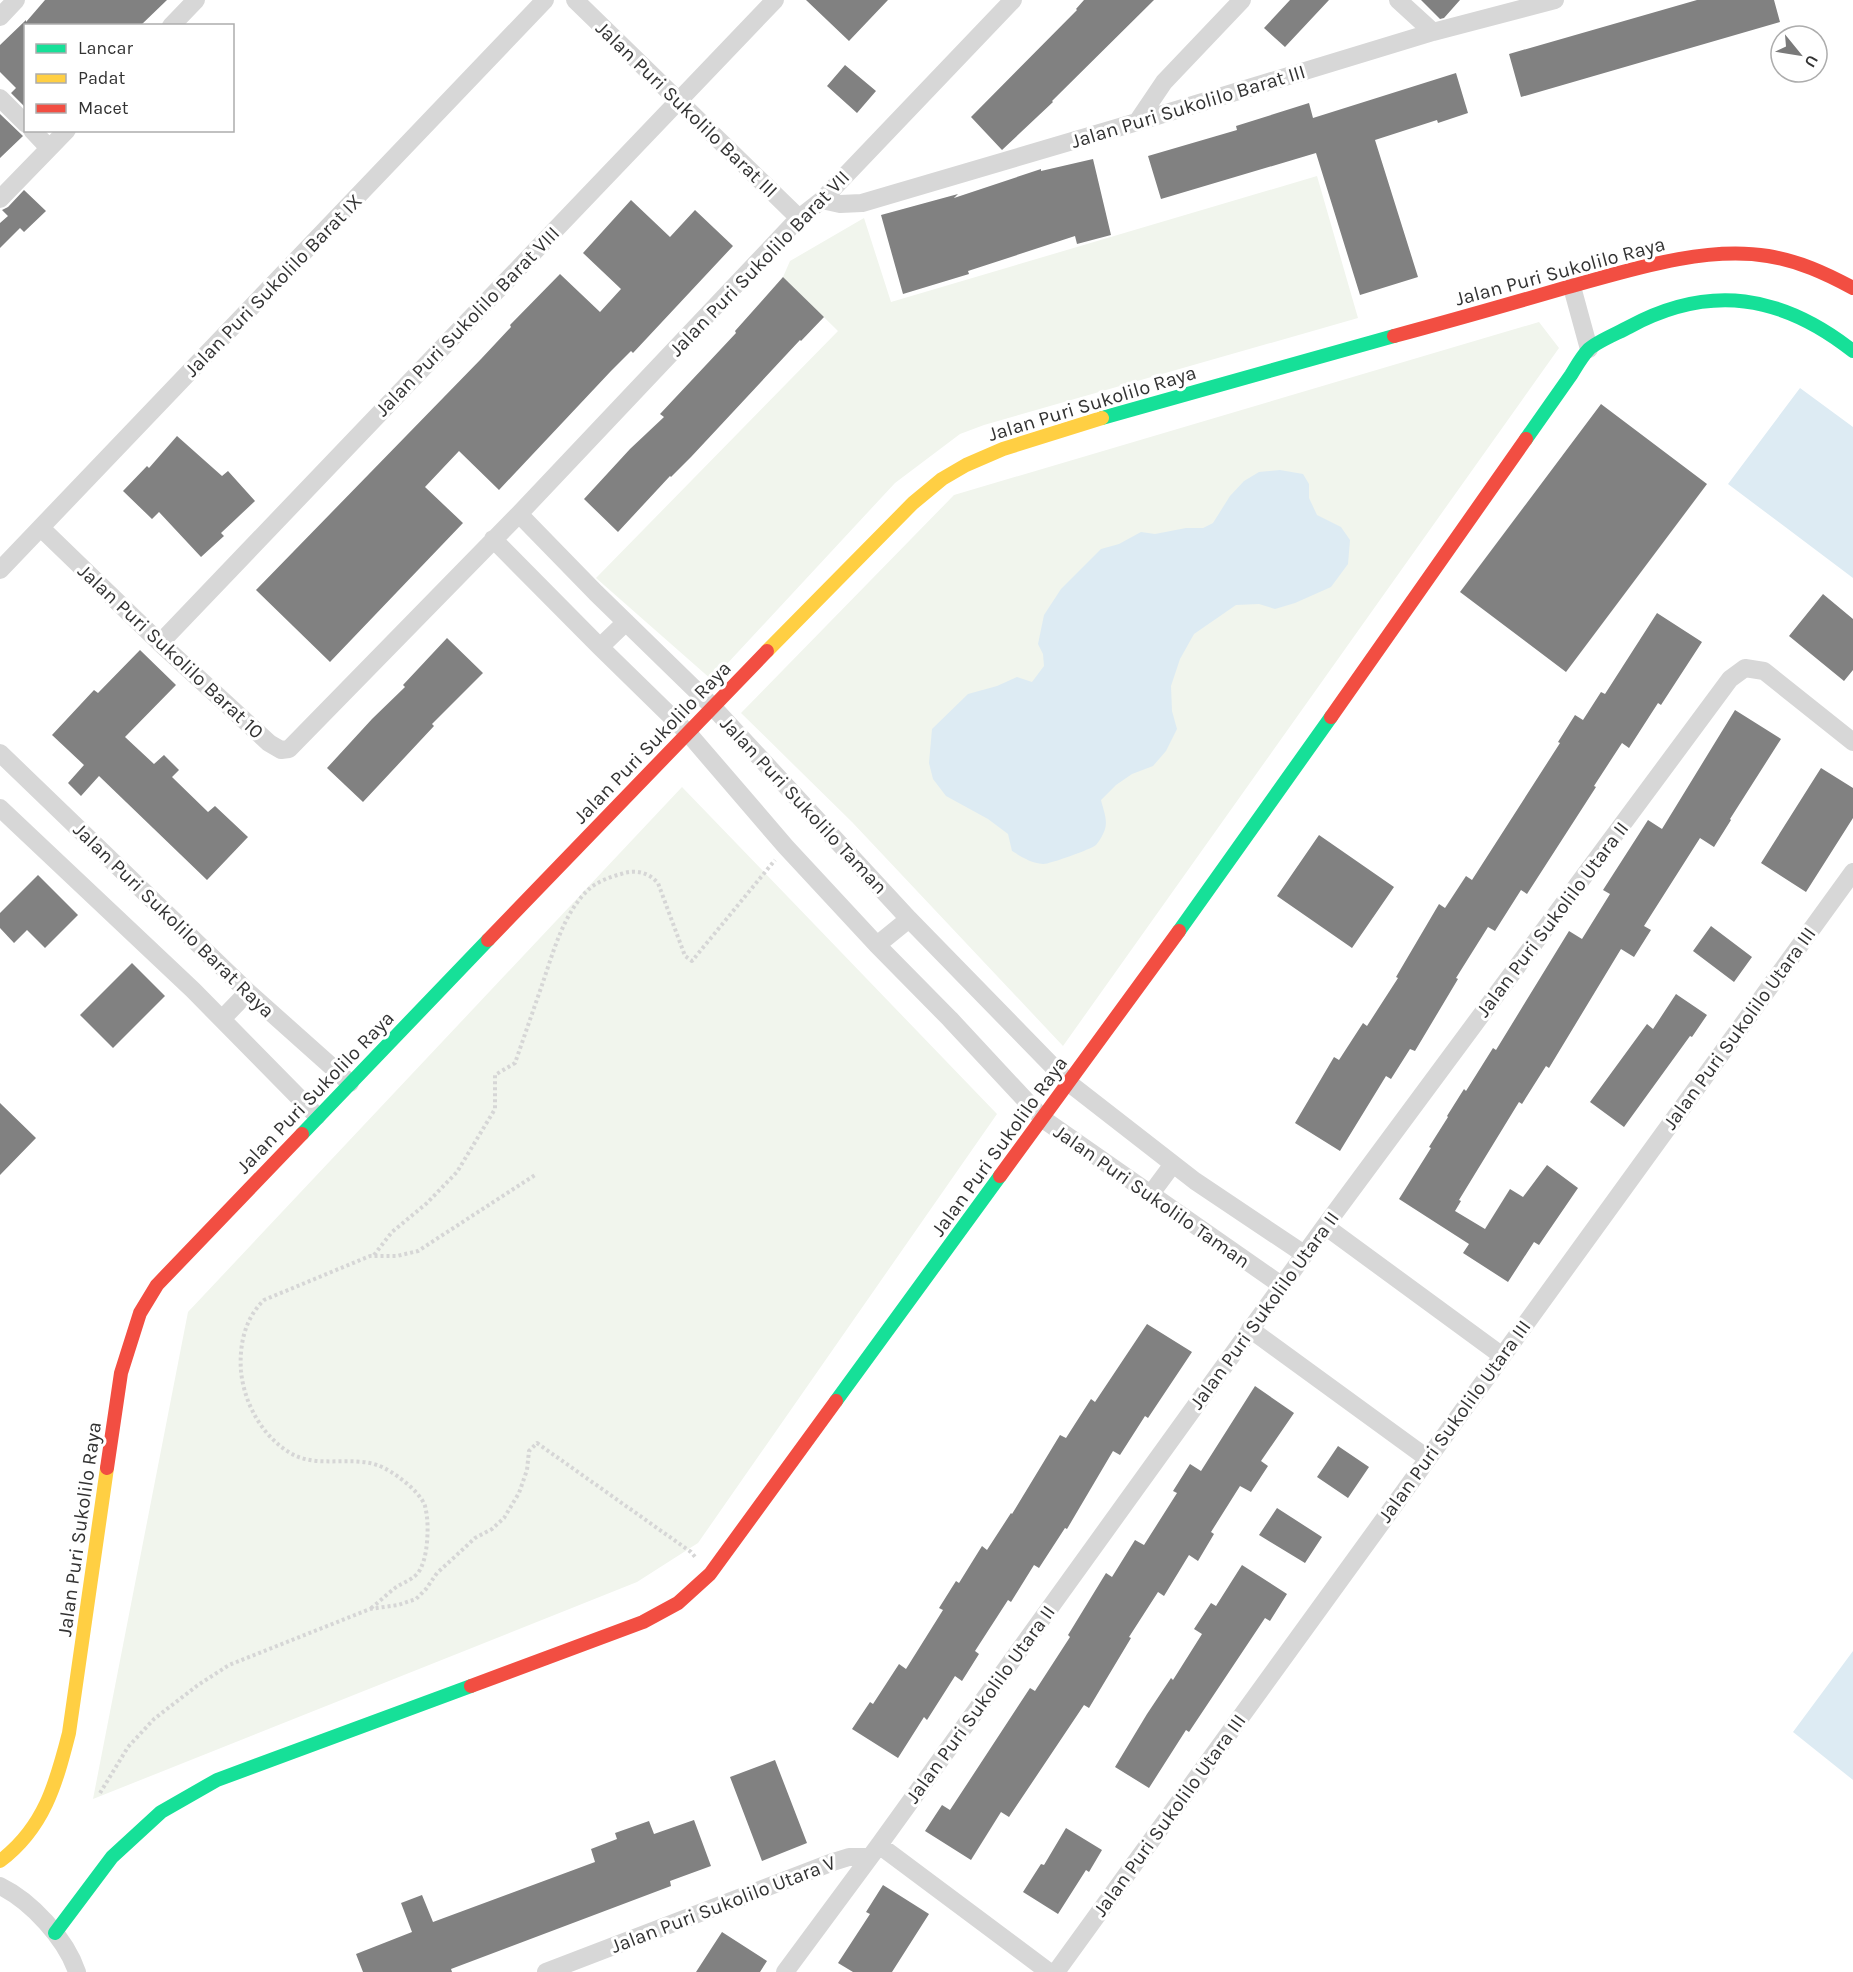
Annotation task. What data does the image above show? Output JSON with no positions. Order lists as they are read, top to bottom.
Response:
{
  "streets": {
    "street": [
      "Jalan Puri Sukolilo Barat III",
      "Jalan Puri Sukolilo Barat VII",
      "Jalan Puri Sukolilo Raya",
      "Jalan Puri Sukolilo Barat IX",
      "Jalan Puri Sukolilo Barat VIII",
      "Jalan Puri Sukolilo Barat 10",
      "Jalan Puri Sukolilo Taman",
      "Jalan Puri Sukolilo Utara II",
      "Jalan Puri Sukolilo Barat Raya",
      "Jalan Puri Sukolilo Utara III",
      "Jalan Puri Sukolilo Utara V"
    ]
  },
  "crossings": [
    ["Jalan Puri Sukolilo Barat III", "Jalan Puri Sukolilo Barat VII"],
    ["Jalan Puri Sukolilo Barat III", "Jalan Puri Sukolilo Barat VIII"],
    ["Jalan Puri Sukolilo Barat VII", "Jalan Puri Sukolilo Barat 10"],
    ["Jalan Puri Sukolilo Barat VII", "Jalan Puri Sukolilo Taman"],
    ["Jalan Puri Sukolilo Raya", "Jalan Puri Sukolilo Taman"],
    ["Jalan Puri Sukolilo Raya", "Jalan Puri Sukolilo Barat Raya"],
    ["Jalan Puri Sukolilo Barat IX", "Jalan Puri Sukolilo Barat 10"],
    ["Jalan Puri Sukolilo Barat VIII", "Jalan Puri Sukolilo Barat 10"],
    ["Jalan Puri Sukolilo Barat 10", "Jalan Puri Sukolilo Taman"],
    ["Jalan Puri Sukolilo Taman", "Jalan Puri Sukolilo Utara II"],
    ["Jalan Puri Sukolilo Utara II", "Jalan Puri Sukolilo Utara V"]
  ],
  "legend": ["Lancar", "Padat", "Macet"],
  "north": "bottom right"
}
